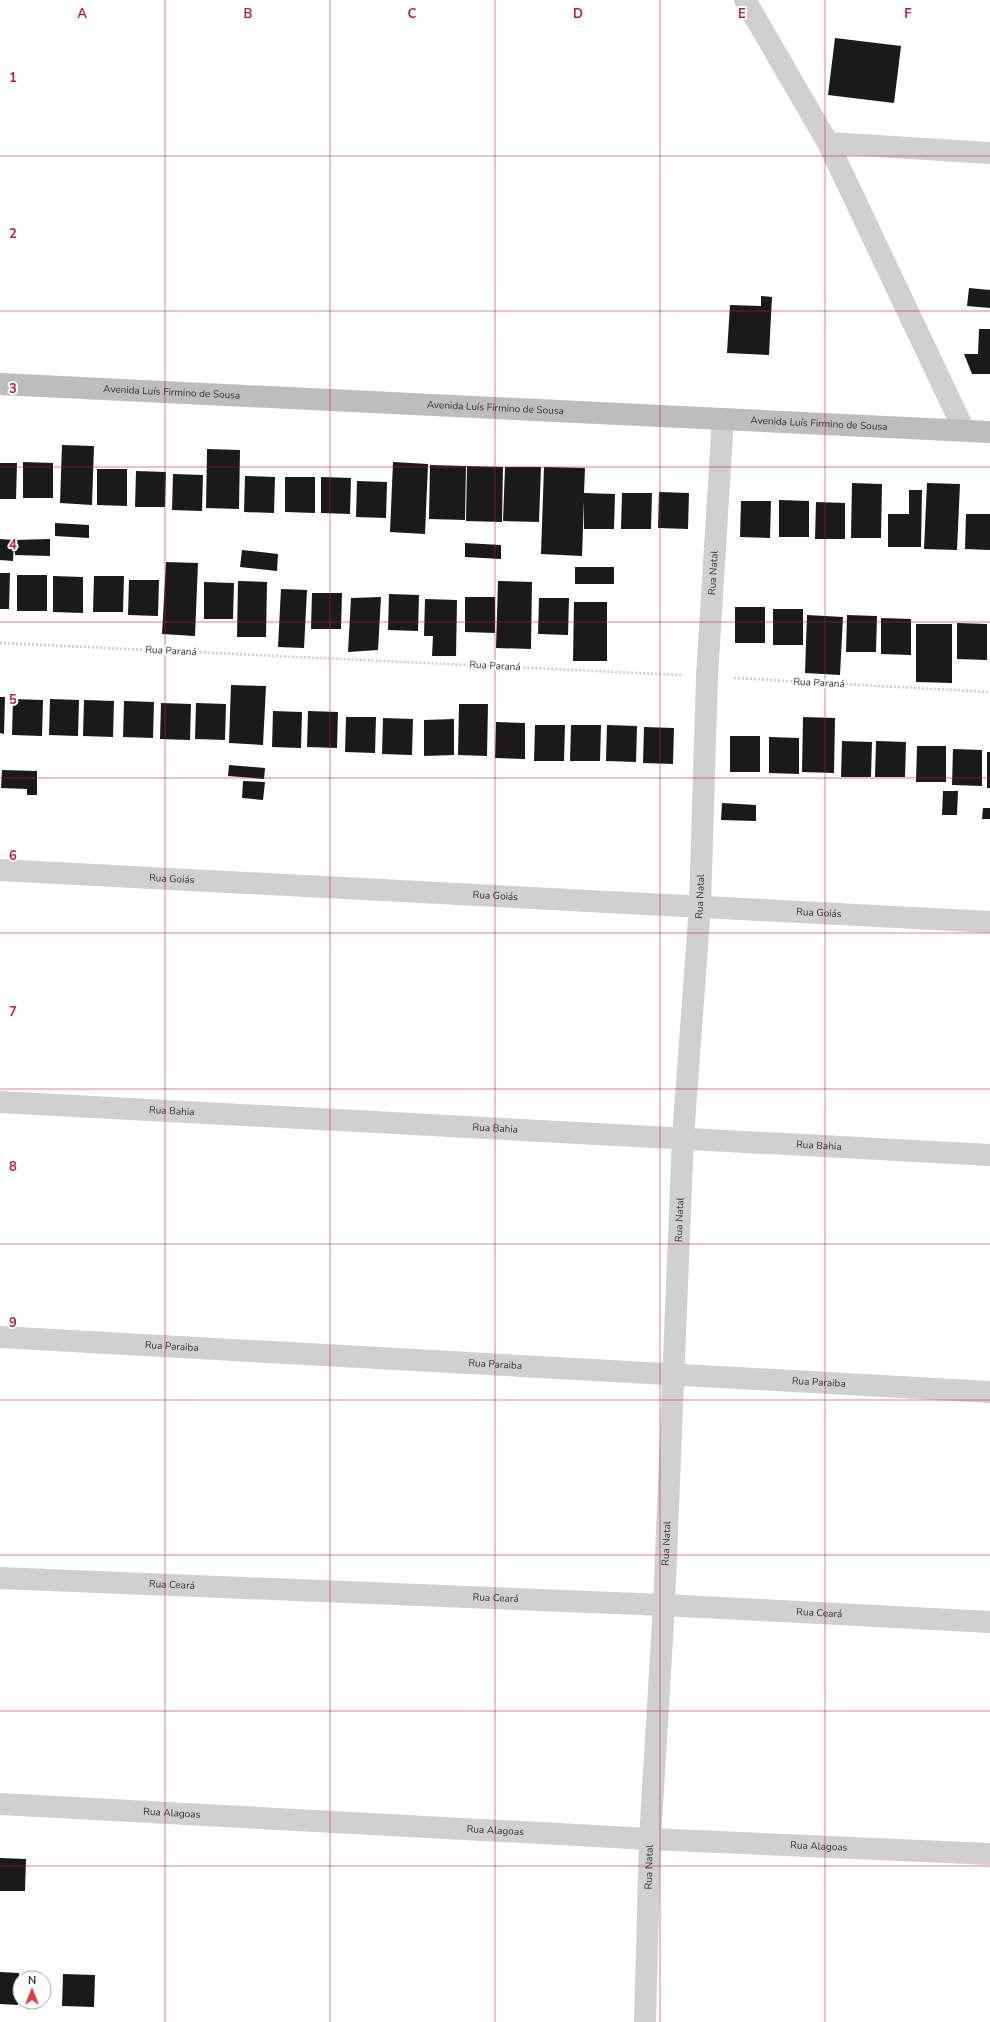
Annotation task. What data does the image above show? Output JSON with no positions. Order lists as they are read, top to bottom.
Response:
{
  "streets": {
    "main road": ["Avenida Luís Firmino de Sousa"],
    "street": [
      "Rua Natal",
      "Rua Goiás",
      "Rua Bahia",
      "Rua Paraiba",
      "Rua Ceará",
      "Rua Alagoas"
    ],
    "path": ["Rua Paraná"]
  },
  "crossings": [
    ["Avenida Luís Firmino de Sousa", "Rua Natal"],
    ["Rua Natal", "Rua Paraná"],
    ["Rua Natal", "Rua Goiás"],
    ["Rua Natal", "Rua Bahia"],
    ["Rua Natal", "Rua Paraiba"],
    ["Rua Natal", "Rua Ceará"],
    ["Rua Natal", "Rua Alagoas"]
  ],
  "north": "top",
  "grid": {
    "columns": [
      "A",
      "B",
      "C",
      "D",
      "E",
      "F"
    ],
    "rows": [
      "1",
      "2",
      "3",
      "4",
      "5",
      "6",
      "7",
      "8",
      "9"
    ]
  }
}
